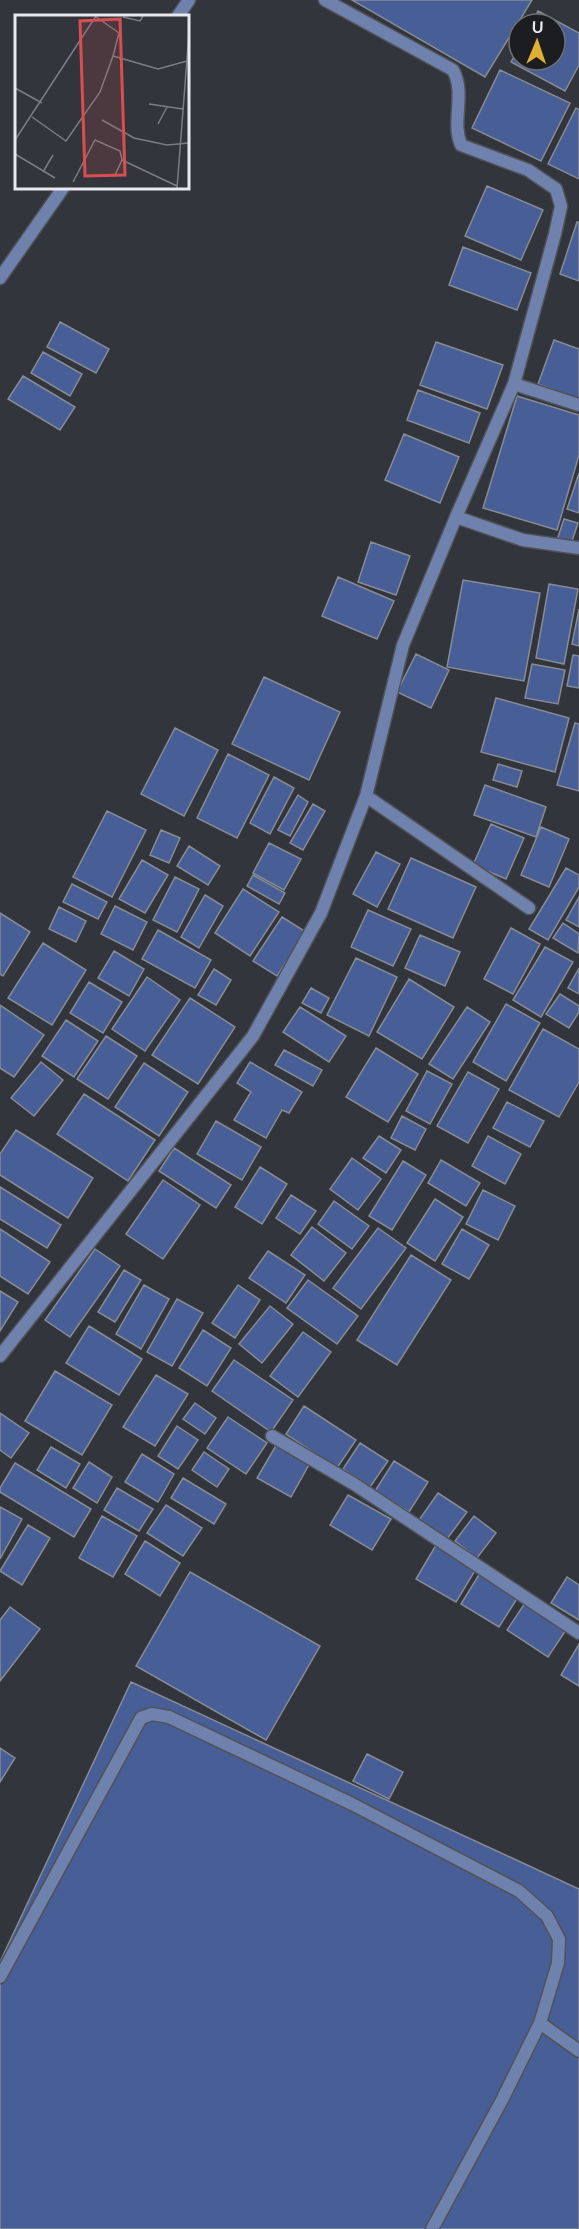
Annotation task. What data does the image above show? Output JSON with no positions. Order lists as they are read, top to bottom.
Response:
{
  "north": "top"
}
